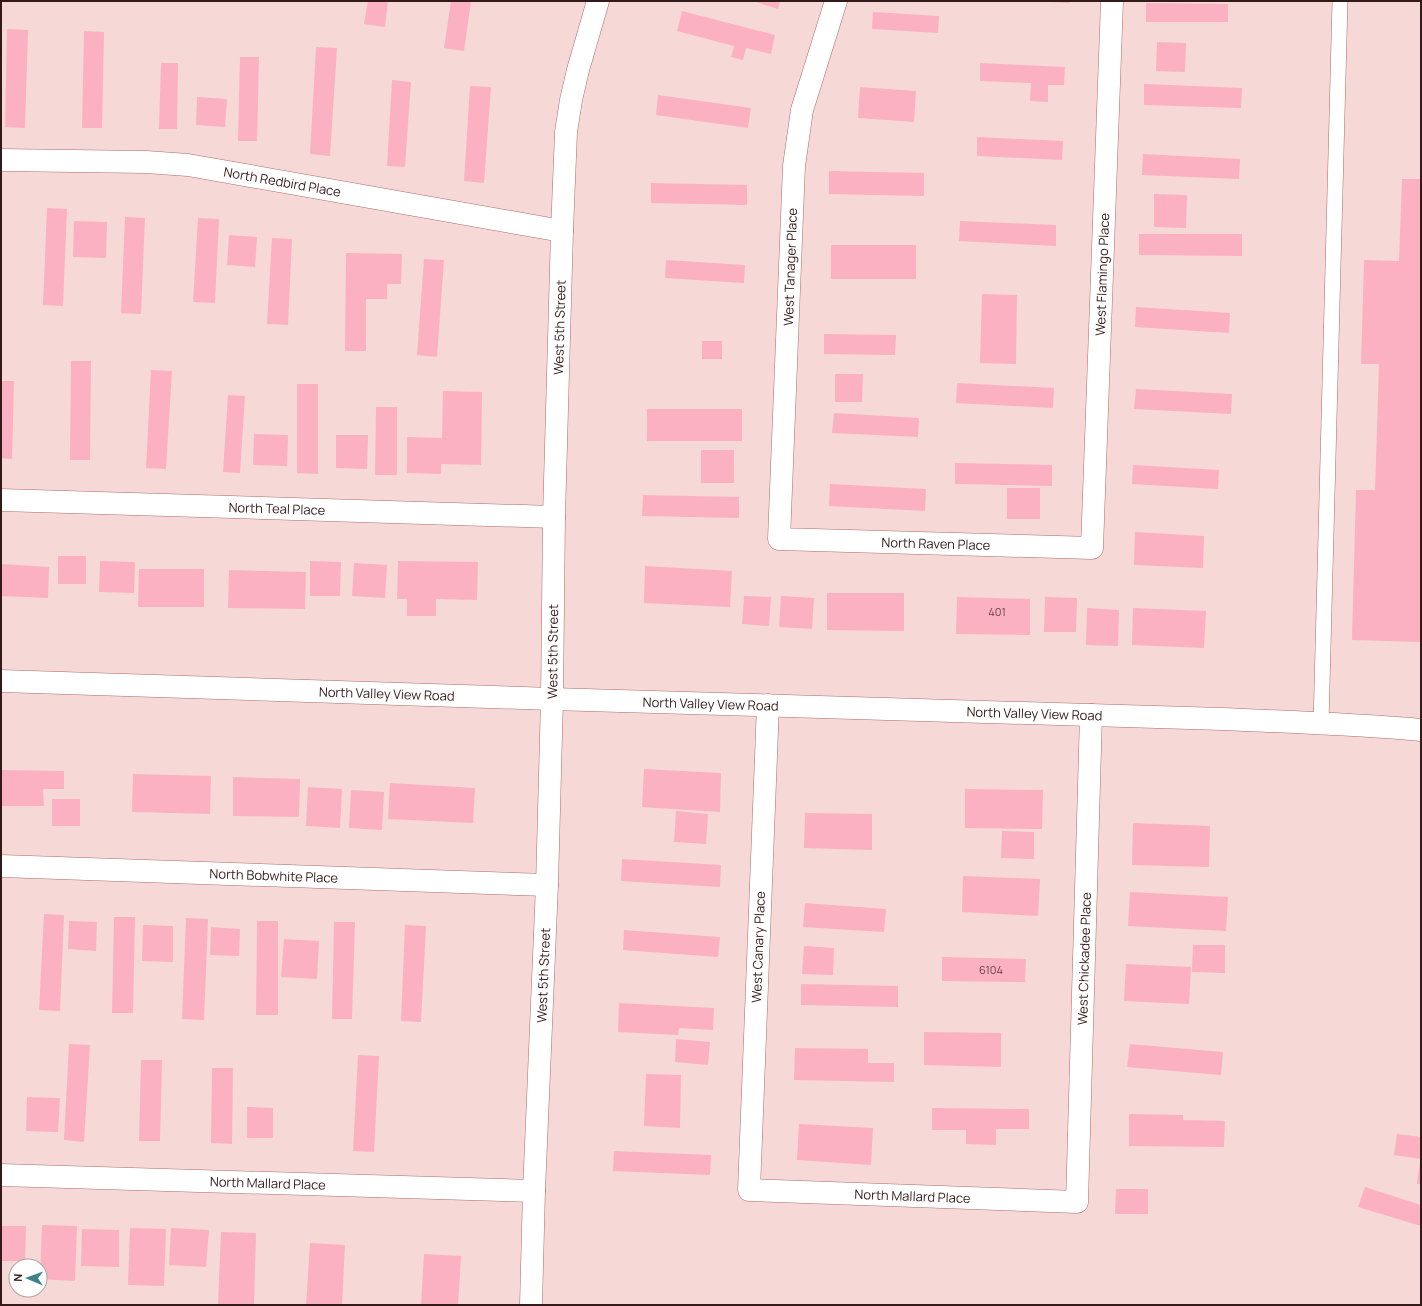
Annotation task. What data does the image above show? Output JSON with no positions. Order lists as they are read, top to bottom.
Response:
{
  "streets": {
    "street": [
      "North Redbird Place",
      "West Tanager Place",
      "West Flamingo Place",
      "West 5th Street",
      "North Teal Place",
      "North Raven Place",
      "North Valley View Road",
      "North Bobwhite Place",
      "West Canary Place",
      "West Chickadee Place",
      "North Mallard Place"
    ]
  },
  "crossings": [
    ["North Redbird Place", "West 5th Street"],
    ["West Tanager Place", "North Raven Place"],
    ["West Flamingo Place", "North Raven Place"],
    ["West 5th Street", "North Teal Place"],
    ["West 5th Street", "North Valley View Road"],
    ["West 5th Street", "North Bobwhite Place"],
    ["West 5th Street", "North Mallard Place"],
    ["North Valley View Road", "West Canary Place"],
    ["North Valley View Road", "West Chickadee Place"],
    ["West Canary Place", "North Mallard Place"],
    ["West Chickadee Place", "North Mallard Place"]
  ],
  "house_numbers": ["401", "6104"],
  "north": "left"
}
